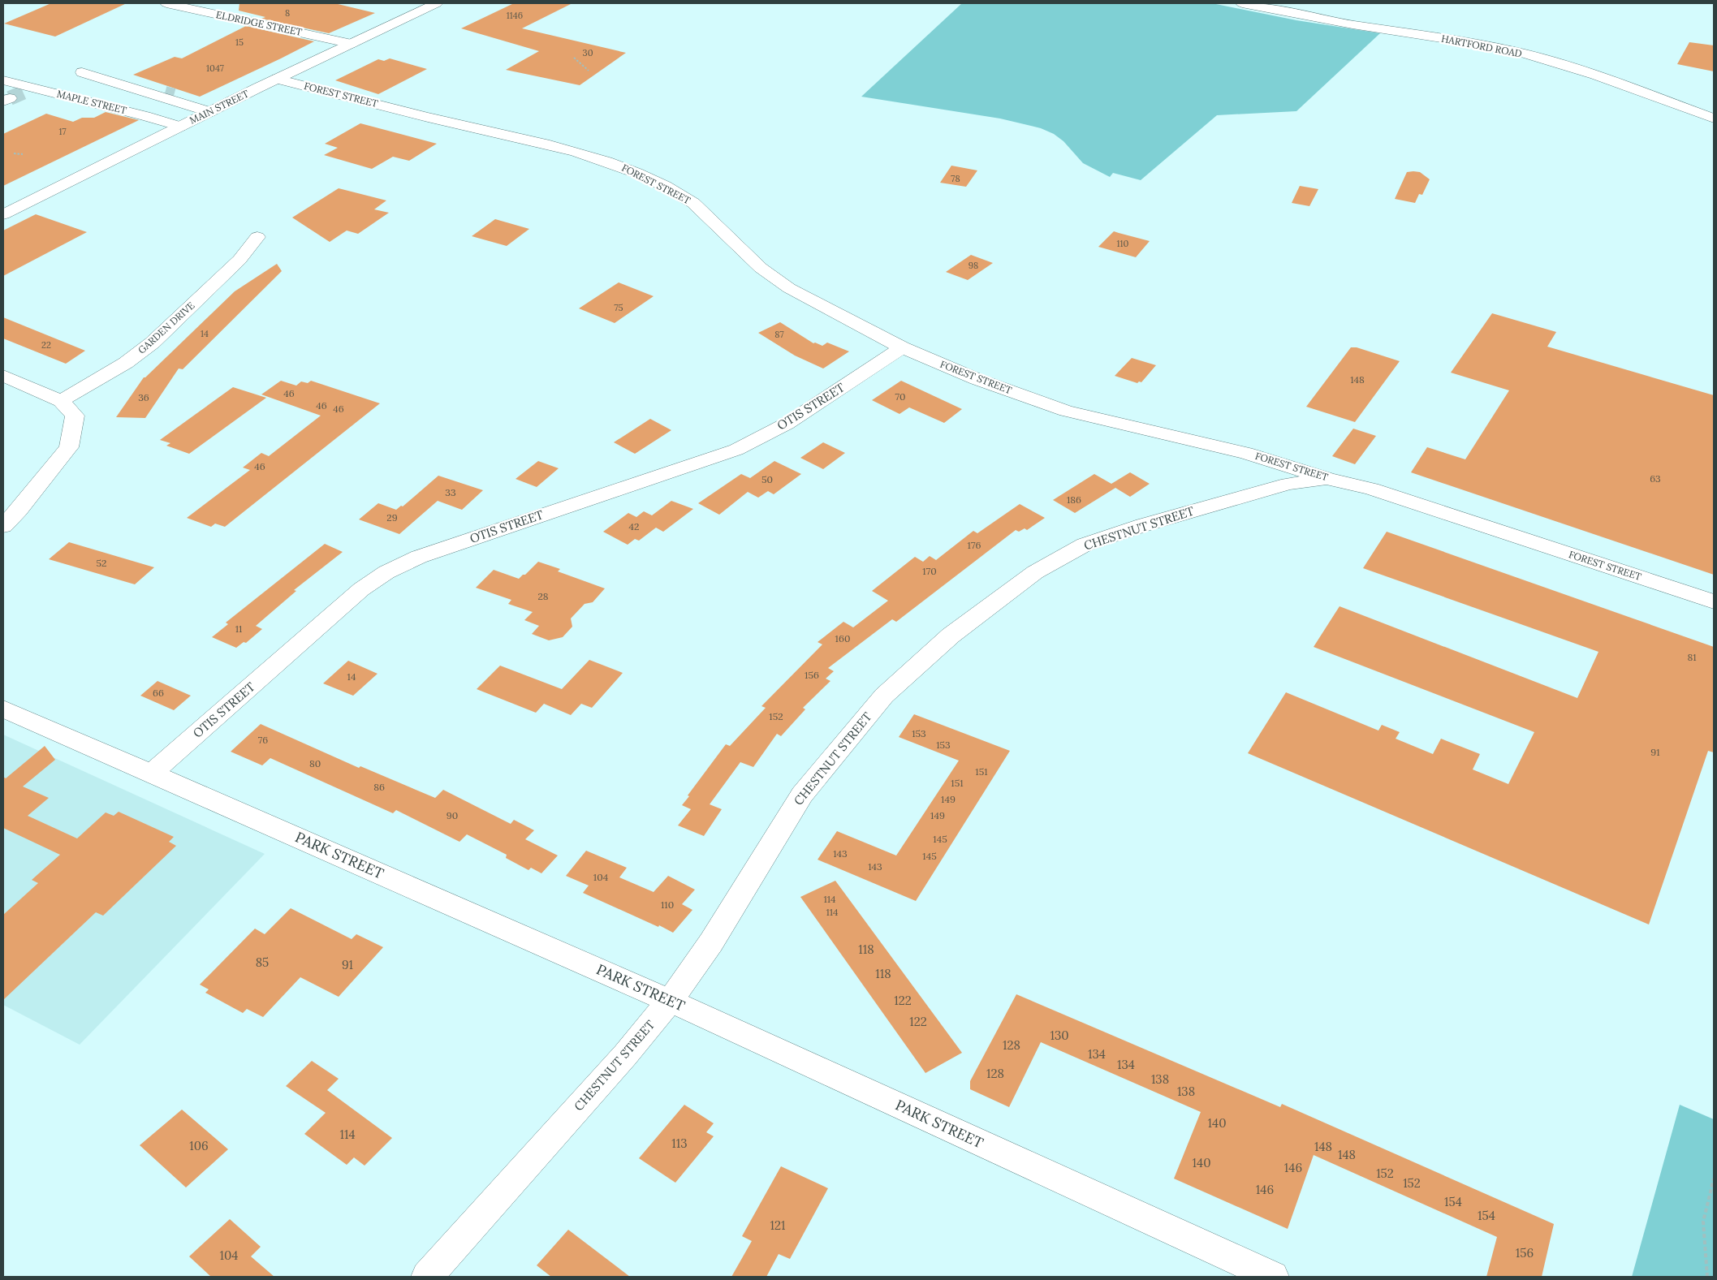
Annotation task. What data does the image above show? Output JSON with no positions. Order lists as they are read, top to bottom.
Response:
{
  "streets": {
    "street": [
      "ELDRIDGE STREET",
      "HARTFORD ROAD",
      "FOREST STREET",
      "MAPLE STREET",
      "MAIN STREET",
      "GARDEN DRIVE",
      "OTIS STREET",
      "CHESTNUT STREET",
      "PARK STREET"
    ]
  },
  "crossings": [
    ["ELDRIDGE STREET", "MAIN STREET"],
    ["FOREST STREET", "MAIN STREET"],
    ["FOREST STREET", "OTIS STREET"],
    ["FOREST STREET", "CHESTNUT STREET"],
    ["MAPLE STREET", "MAIN STREET"],
    ["OTIS STREET", "PARK STREET"],
    ["CHESTNUT STREET", "PARK STREET"]
  ],
  "house_numbers": [
    "8",
    "1146",
    "15",
    "30",
    "1047",
    "17",
    "78",
    "110",
    "98",
    "75",
    "14",
    "87",
    "22",
    "148",
    "46",
    "70",
    "36",
    "46",
    "46",
    "46",
    "63",
    "50",
    "33",
    "186",
    "29",
    "42",
    "176",
    "52",
    "170",
    "28",
    "11",
    "160",
    "81",
    "156",
    "14",
    "66",
    "152",
    "153",
    "76",
    "153",
    "91",
    "80",
    "151",
    "151",
    "86",
    "149",
    "90",
    "149",
    "145",
    "143",
    "145",
    "143",
    "104",
    "114",
    "110",
    "114",
    "118",
    "85",
    "91",
    "118",
    "122",
    "122",
    "130",
    "128",
    "134",
    "134",
    "128",
    "138",
    "138",
    "140",
    "114",
    "113",
    "106",
    "148",
    "148",
    "140",
    "146",
    "152",
    "152",
    "146",
    "154",
    "154",
    "121",
    "156",
    "104"
  ]
}
